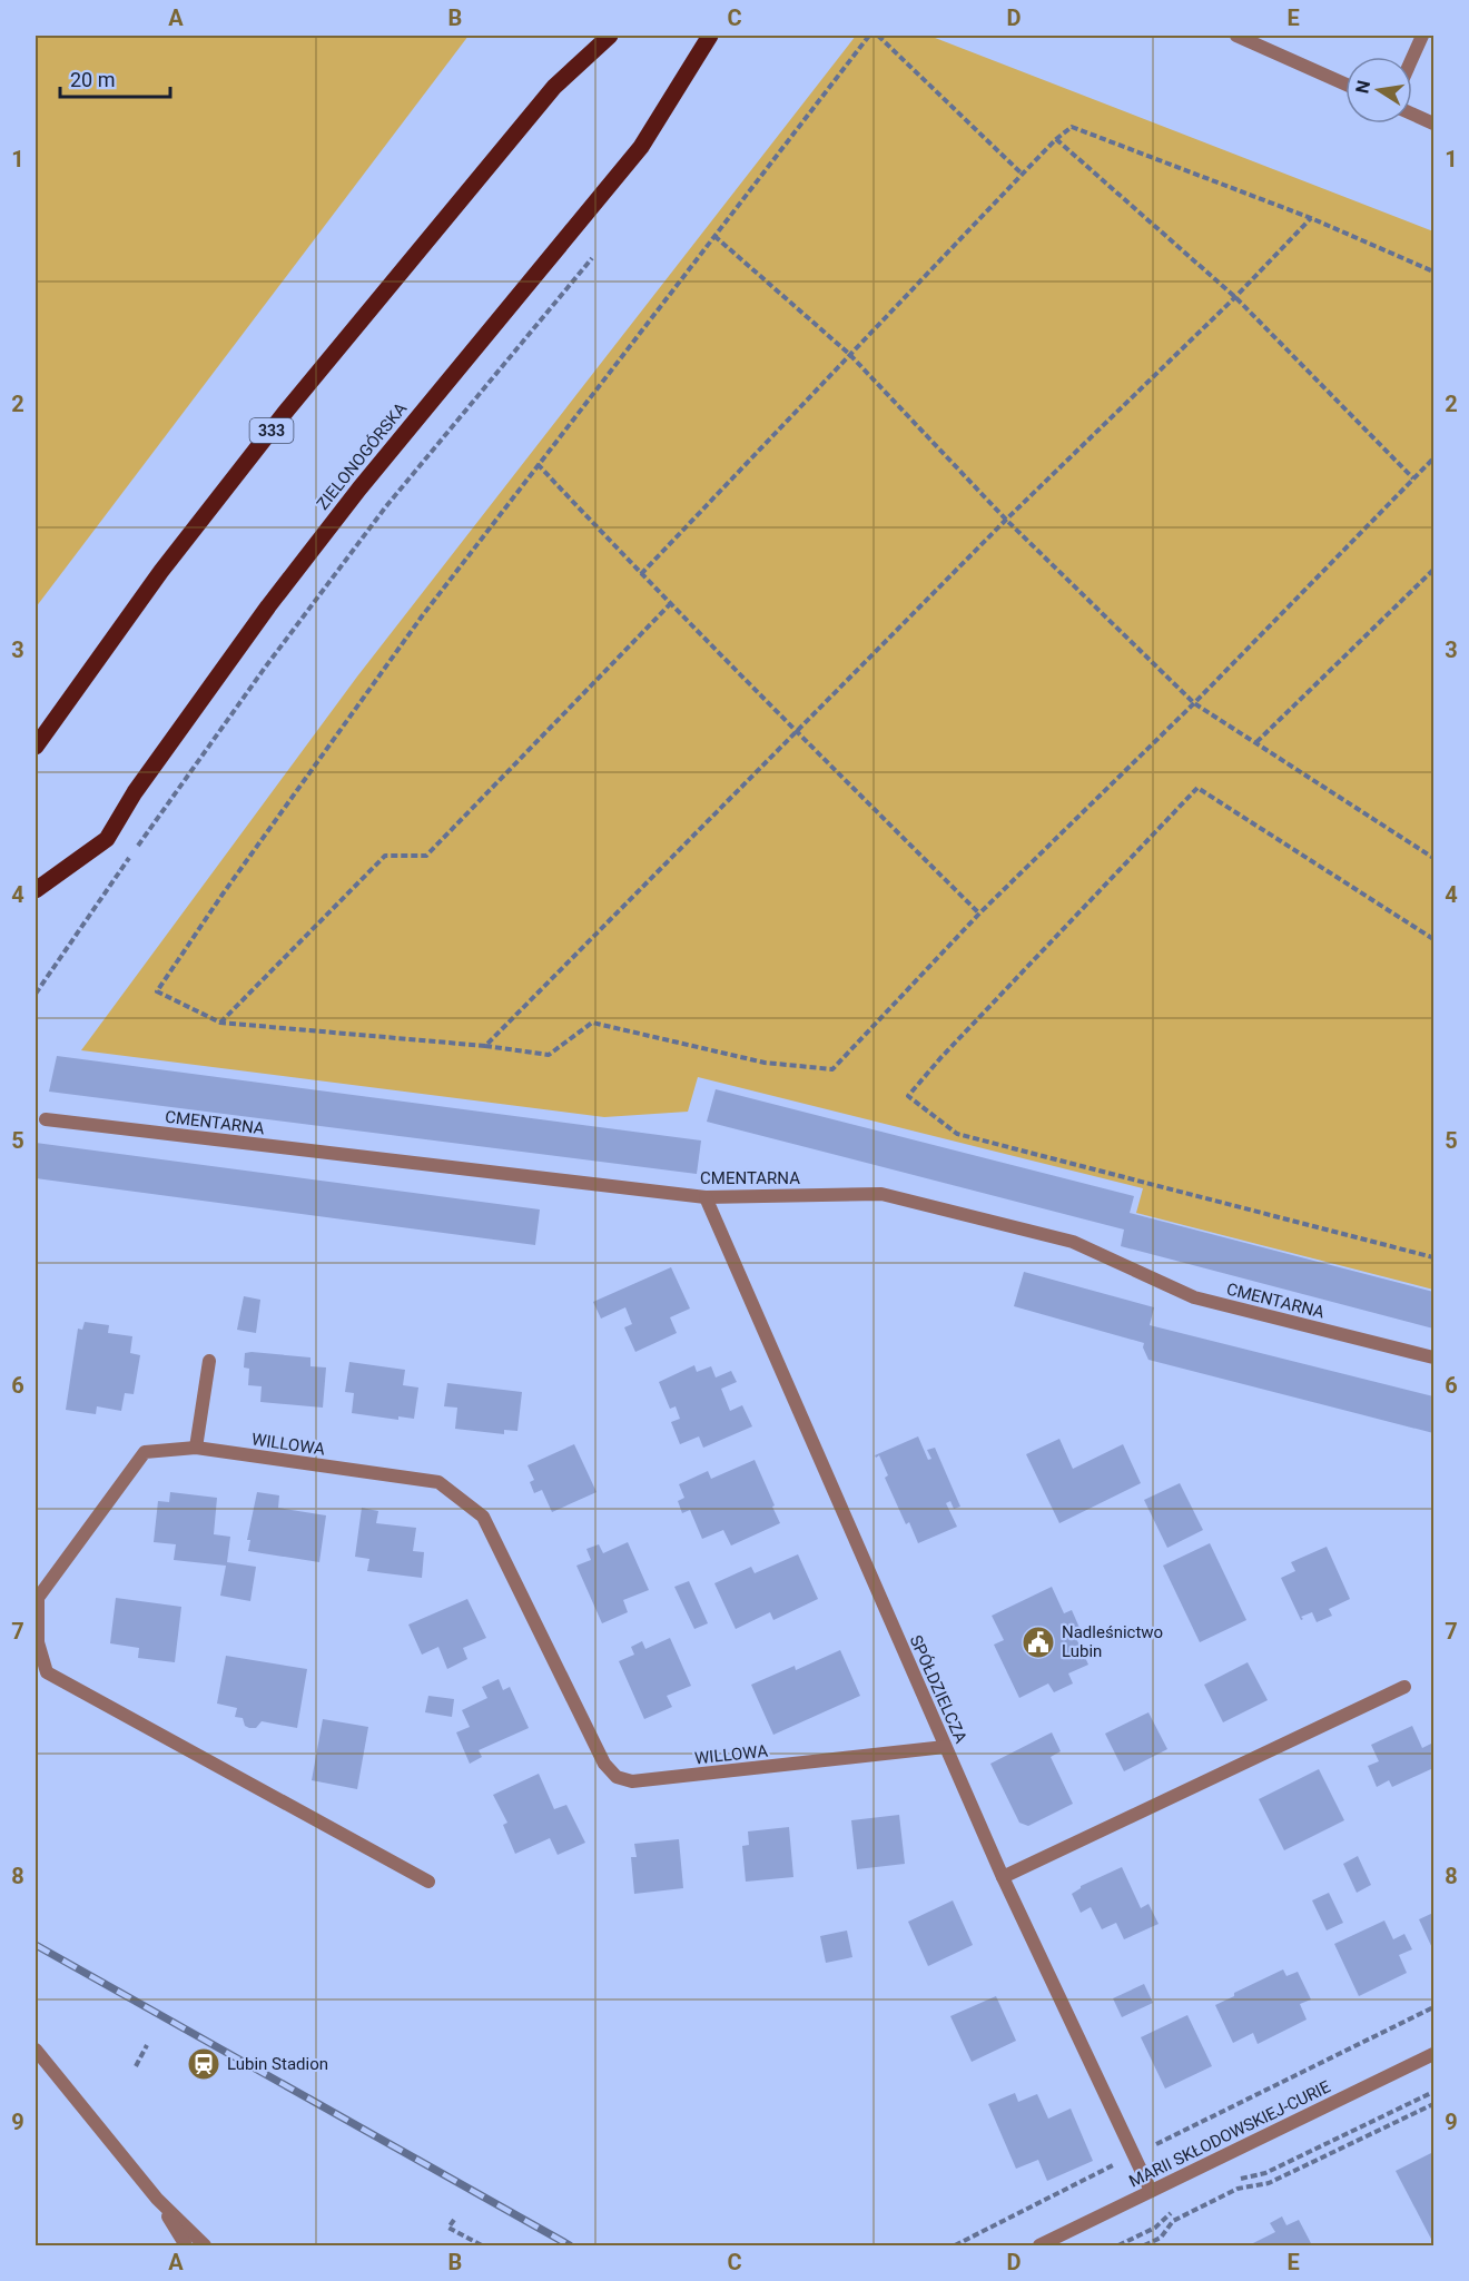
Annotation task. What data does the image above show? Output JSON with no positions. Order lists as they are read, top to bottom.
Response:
{
  "streets": {
    "main road": ["333", "ZIELONOGÓRSKA"],
    "street": [
      "CMENTARNA",
      "WILLOWA",
      "SPÓŁDZIELCZA",
      "MARII SKŁODOWSKIEJ-CURIE"
    ]
  },
  "crossings": [
    ["CMENTARNA", "SPÓŁDZIELCZA"],
    ["WILLOWA", "SPÓŁDZIELCZA"],
    ["SPÓŁDZIELCZA", "MARII SKŁODOWSKIEJ-CURIE"]
  ],
  "places": {
    "public building": ["Nadleśnictwo Lubin"],
    "station": ["Lubin Stadion"]
  },
  "scale_bar": "20 m",
  "north": "left",
  "grid": {
    "columns": [
      "A",
      "B",
      "C",
      "D",
      "E"
    ],
    "rows": [
      "1",
      "2",
      "3",
      "4",
      "5",
      "6",
      "7",
      "8",
      "9"
    ]
  }
}
